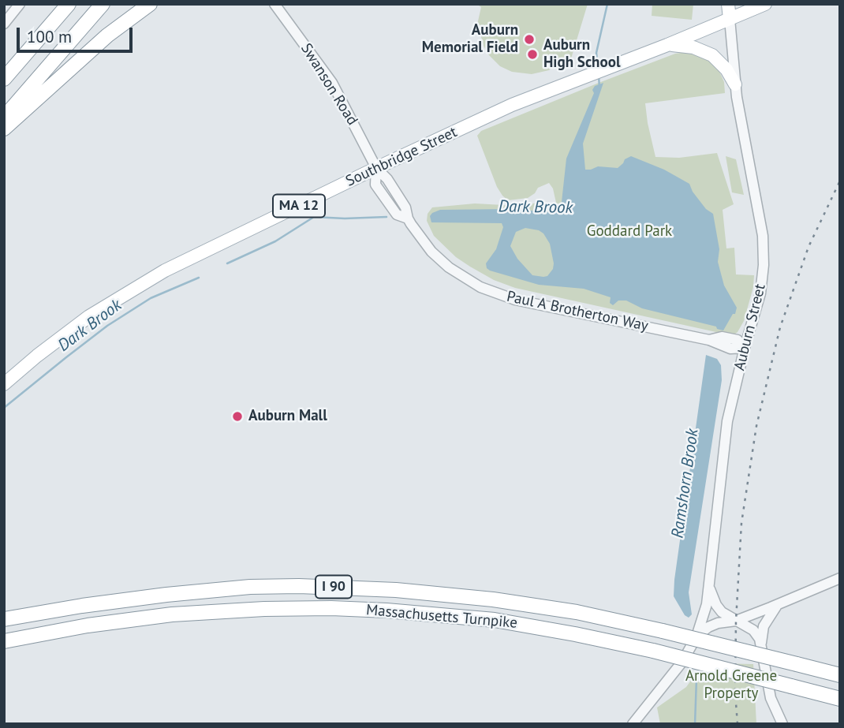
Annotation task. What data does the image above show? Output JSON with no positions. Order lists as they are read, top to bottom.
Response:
{
  "streets": {
    "highway": ["I 90", "Massachusetts Turnpike"],
    "main road": ["Southbridge Street", "MA 12", "Auburn Street"],
    "street": ["Swanson Road", "Paul A Brotherton Way"]
  },
  "crossings": [
    ["Swanson Road", "Southbridge Street"],
    ["Swanson Road", "Paul A Brotherton Way"],
    ["Southbridge Street", "Paul A Brotherton Way"],
    ["Southbridge Street", "Auburn Street"],
    ["Paul A Brotherton Way", "Auburn Street"]
  ],
  "water": ["Dark Brook", "Ramshorn Brook"],
  "parks": ["Goddard Park", "Arnold Greene Property"],
  "places": ["Auburn Memorial Field", "Auburn High School", "Auburn Mall"],
  "scale_bar": "100 m"
}
